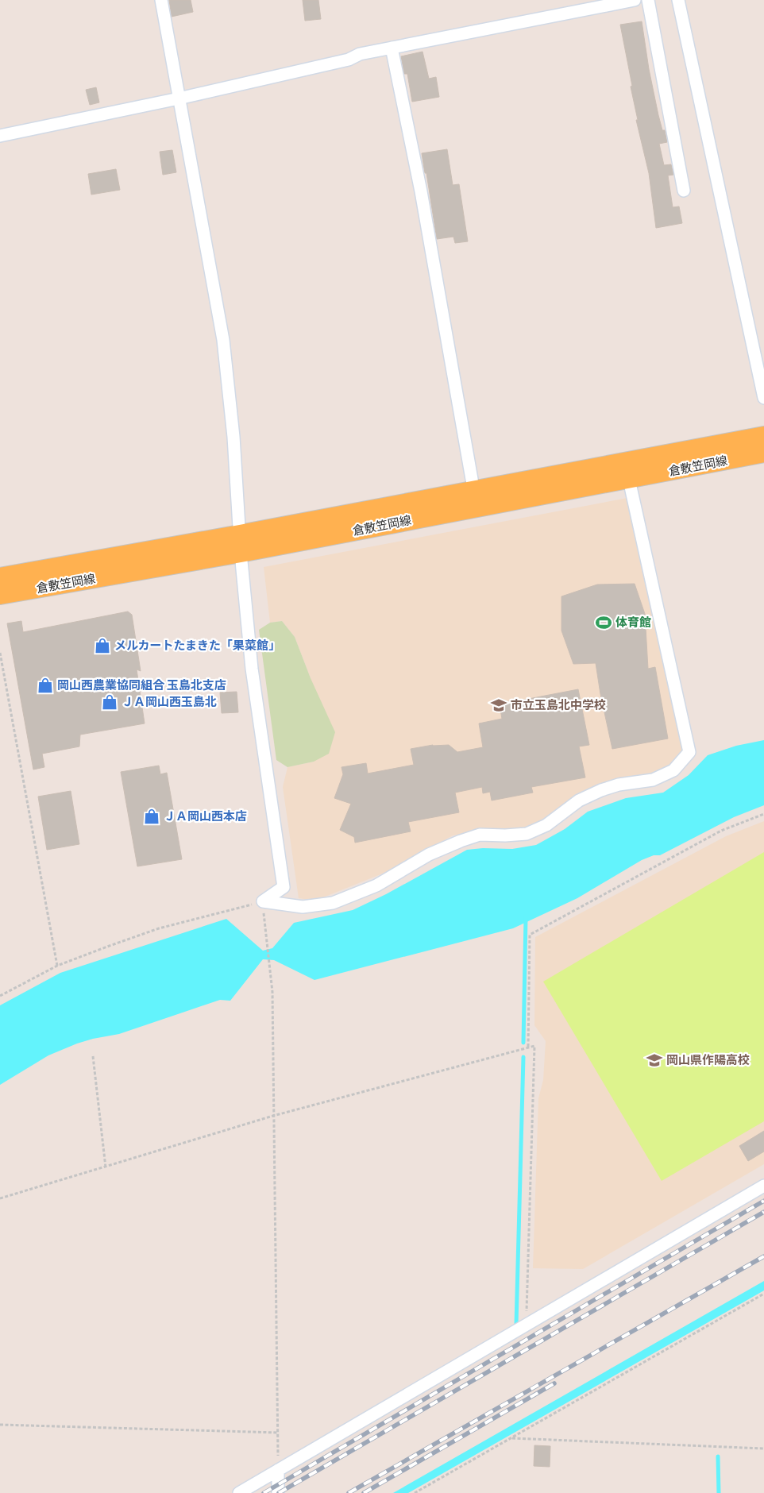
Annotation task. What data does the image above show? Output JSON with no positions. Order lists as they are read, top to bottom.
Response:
{
  "streets": {
    "main road": ["倉敷笠岡線"]
  },
  "places": {
    "sports": ["体育館"],
    "shop": [
      "メルカートたまきた「果菜館」",
      "岡山西農業協同組合 玉島北支店",
      "ＪＡ岡山西玉島北",
      "ＪＡ岡山西本店"
    ],
    "school or university": ["市立玉島北中学校", "岡山県作陽高校"]
  }
}
